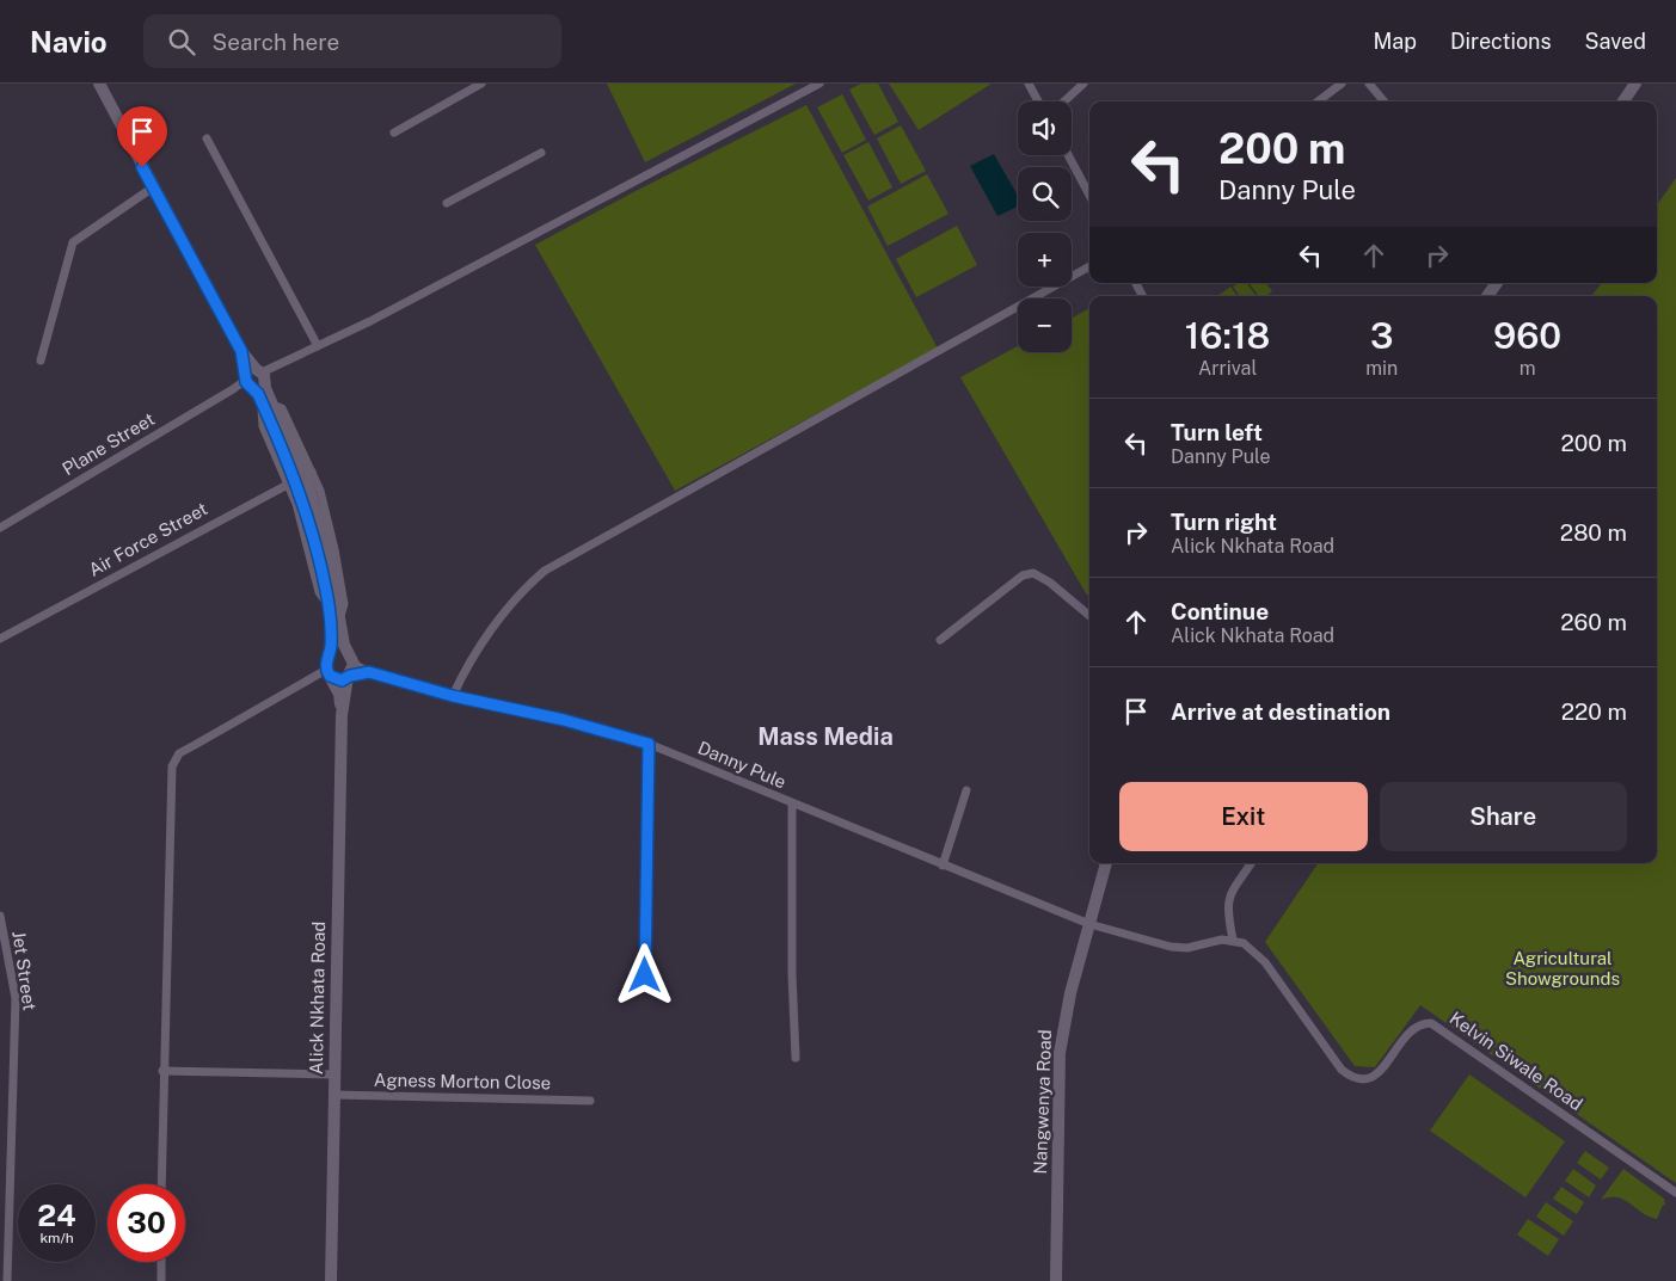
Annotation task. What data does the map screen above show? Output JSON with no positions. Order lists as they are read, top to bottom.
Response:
{
  "streets": {
    "main road": ["Alick Nkhata Road", "Nangwenya Road"],
    "street": [
      "Plane Street",
      "Air Force Street",
      "Danny Pule",
      "Jet Street",
      "Kelvin Siwale Road",
      "Agness Morton Close"
    ]
  },
  "crossings": [
    ["Plane Street", "Alick Nkhata Road"],
    ["Air Force Street", "Alick Nkhata Road"],
    ["Danny Pule", "Alick Nkhata Road"],
    ["Danny Pule", "Nangwenya Road"],
    ["Alick Nkhata Road", "Agness Morton Close"]
  ],
  "districts": ["Mass Media"],
  "parks": ["Agricultural Showgrounds"],
  "page": {
    "header": "Navio",
    "search": "Search here",
    "nav": ["Map", "Directions", "Saved"],
    "map_buttons": ["+", "−"],
    "turn": ["200 m", "Danny Pule"],
    "eta": [
      "16:18",
      "Arrival",
      "3",
      "min",
      "960",
      "m"
    ],
    "list": [
      {
        "name": "Turn left",
        "note": "Danny Pule",
        "value": "200 m"
      },
      {
        "name": "Turn right",
        "note": "Alick Nkhata Road",
        "value": "280 m"
      },
      {
        "name": "Continue",
        "note": "Alick Nkhata Road",
        "value": "260 m"
      },
      {
        "name": "Arrive at destination",
        "value": "220 m"
      }
    ],
    "buttons": ["Exit", "Share"],
    "speed": "24 km/h",
    "limit": "30"
  }
}
